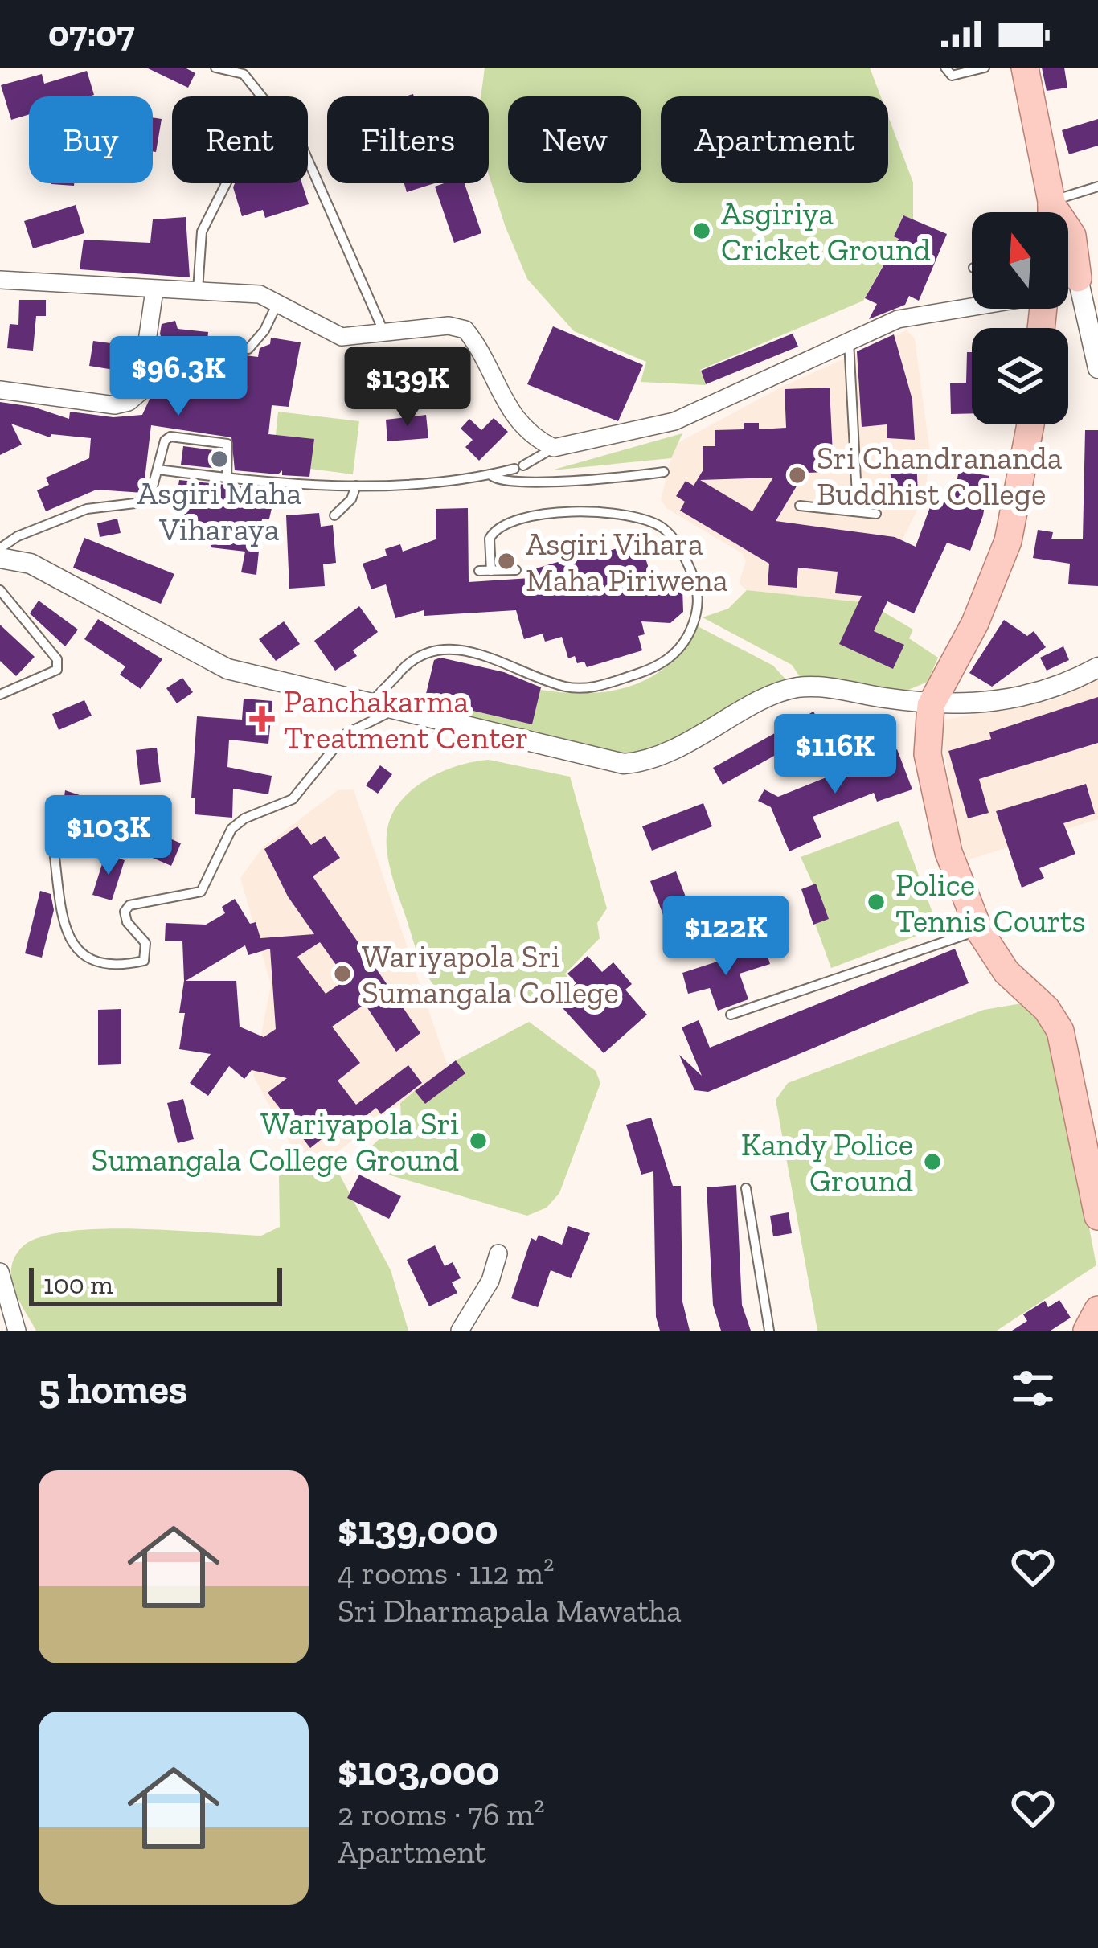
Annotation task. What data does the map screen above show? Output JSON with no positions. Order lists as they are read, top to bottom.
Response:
{
  "places": {
    "other": [
      "Asgiriya Cricket Ground",
      "Asgiri Maha Viharaya",
      "Sri Chandrananda Buddhist College",
      "Asgiri Vihara Maha Piriwena",
      "Police Tennis Courts",
      "Wariyapola Sri Sumangala College",
      "Wariyapola Sri Sumangala College Ground",
      "Kandy Police Ground"
    ],
    "health": ["Panchakarma Treatment Center"]
  },
  "scale_bar": "100 m",
  "north": "top",
  "page": {
    "status": "07:07",
    "chip": [
      "Buy",
      "Rent",
      "Filters",
      "New",
      "Apartment"
    ],
    "price": [
      "$96.3K",
      "$139K",
      "$116K",
      "$103K",
      "$122K"
    ],
    "scale": "100 m",
    "heading": "5 homes",
    "list": [
      {
        "name": "$139,000",
        "note": "4 rooms · 112 m² · Sri Dharmapala Mawatha"
      },
      {
        "name": "$103,000",
        "note": "2 rooms · 76 m² · Apartment"
      }
    ]
  }
}
